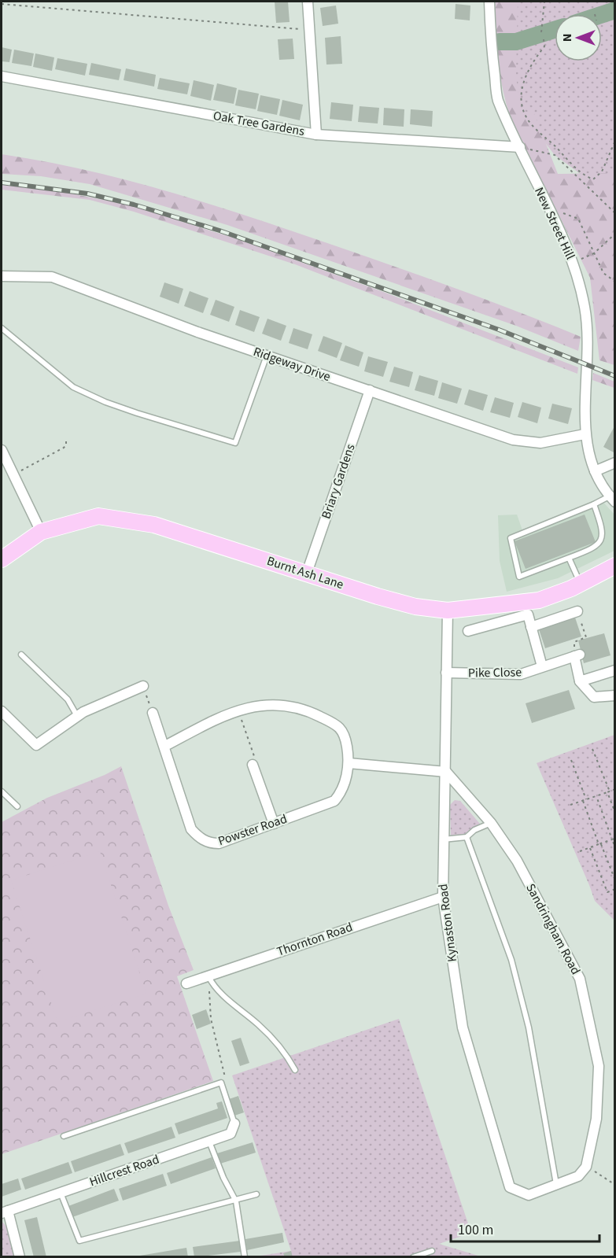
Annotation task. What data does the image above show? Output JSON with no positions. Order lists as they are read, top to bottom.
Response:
{
  "streets": {
    "main road": ["Burnt Ash Lane"],
    "street": [
      "Oak Tree Gardens",
      "New Street Hill",
      "Ridgeway Drive",
      "Briary Gardens",
      "Pike Close",
      "Powster Road",
      "Kynaston Road",
      "Sandringham Road",
      "Thornton Road",
      "Hillcrest Road"
    ]
  },
  "crossings": [
    ["Oak Tree Gardens", "New Street Hill"],
    ["New Street Hill", "Ridgeway Drive"],
    ["Ridgeway Drive", "Briary Gardens"],
    ["Briary Gardens", "Burnt Ash Lane"],
    ["Burnt Ash Lane", "Kynaston Road"],
    ["Pike Close", "Kynaston Road"],
    ["Kynaston Road", "Sandringham Road"],
    ["Kynaston Road", "Thornton Road"]
  ],
  "scale_bar": "100 m",
  "north": "left"
}
